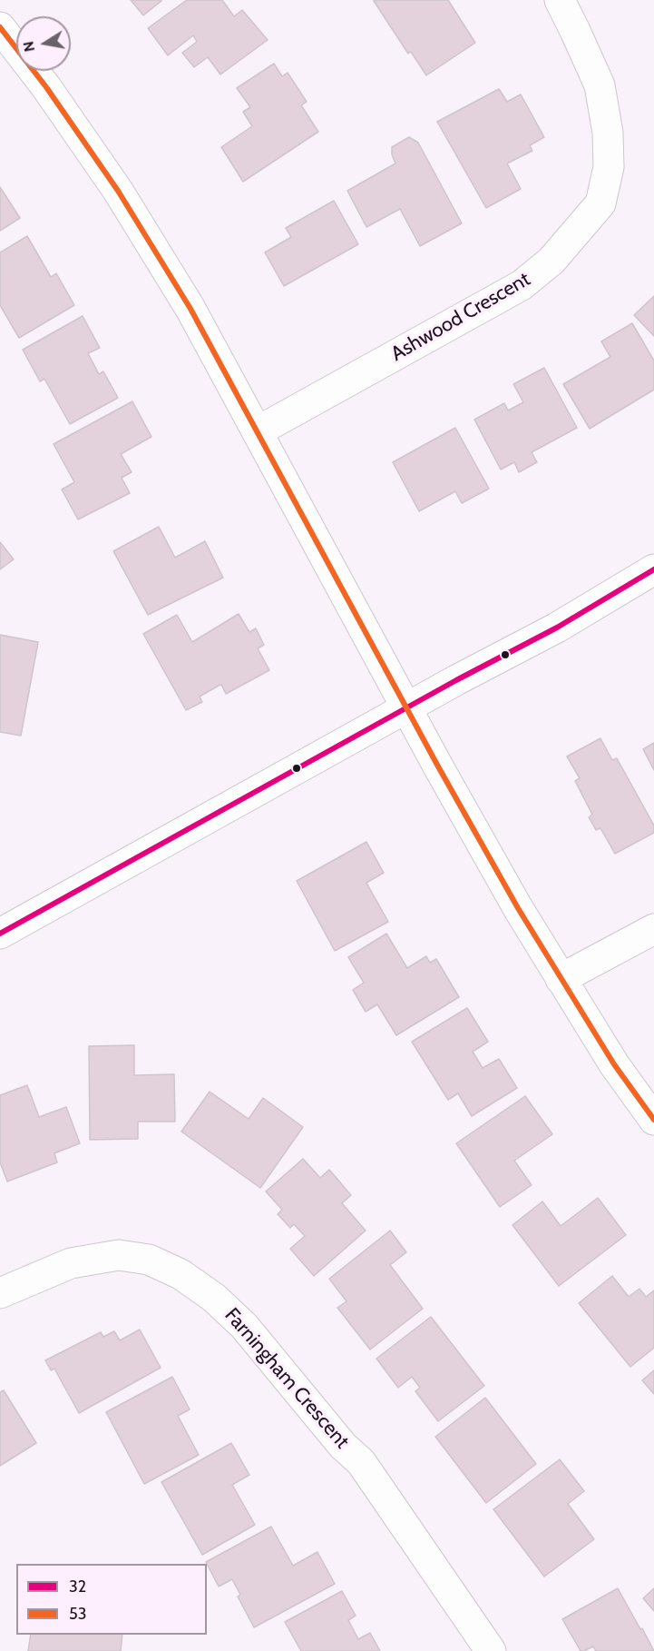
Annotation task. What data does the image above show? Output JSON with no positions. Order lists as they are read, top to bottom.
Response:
{
  "streets": {
    "street": ["Ashwood Crescent", "Farningham Crescent"]
  },
  "lines": ["transit line 53", "transit line 32"],
  "legend": ["32", "53"],
  "north": "left"
}
